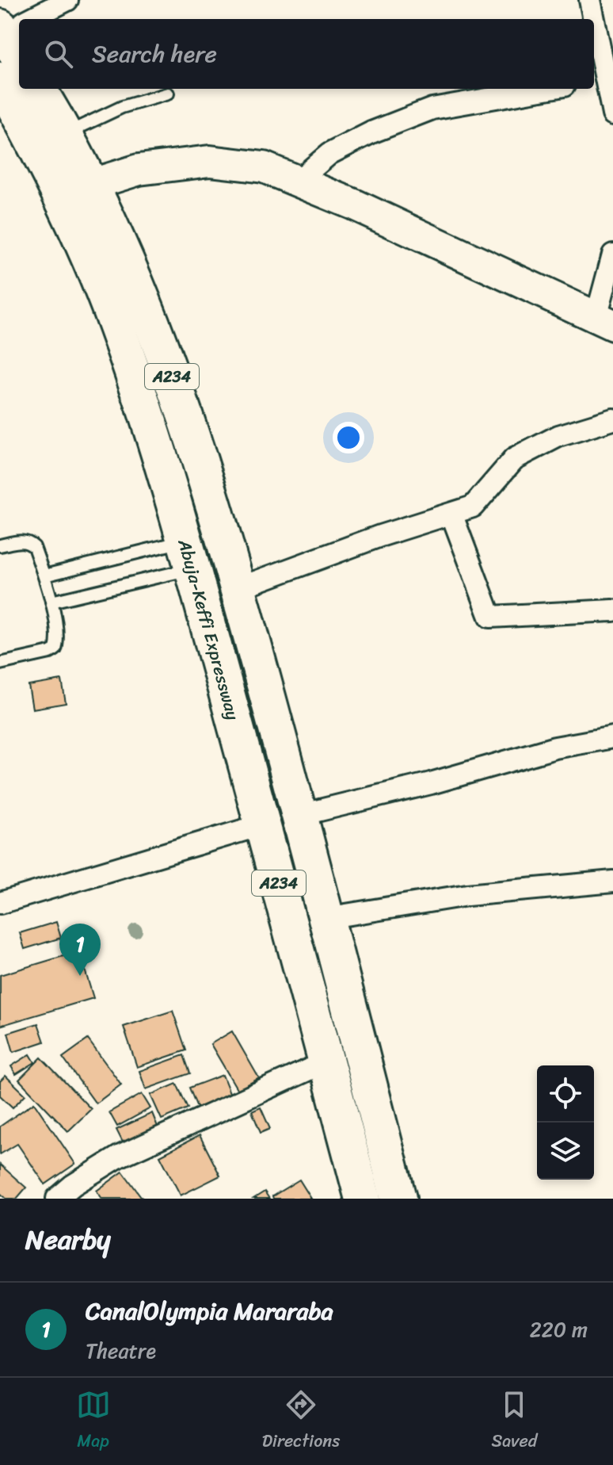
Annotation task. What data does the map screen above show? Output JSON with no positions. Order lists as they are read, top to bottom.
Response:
{
  "streets": {
    "highway": ["A234", "Abuja-Keffi Expressway"]
  },
  "page": {
    "search": "Search here",
    "pins": "1",
    "heading": "Nearby",
    "list": [
      {
        "mark": "1",
        "name": "CanalOlympia Mararaba",
        "note": "Theatre",
        "value": "220 m"
      }
    ],
    "nav": ["Map", "Directions", "Saved"]
  }
}
